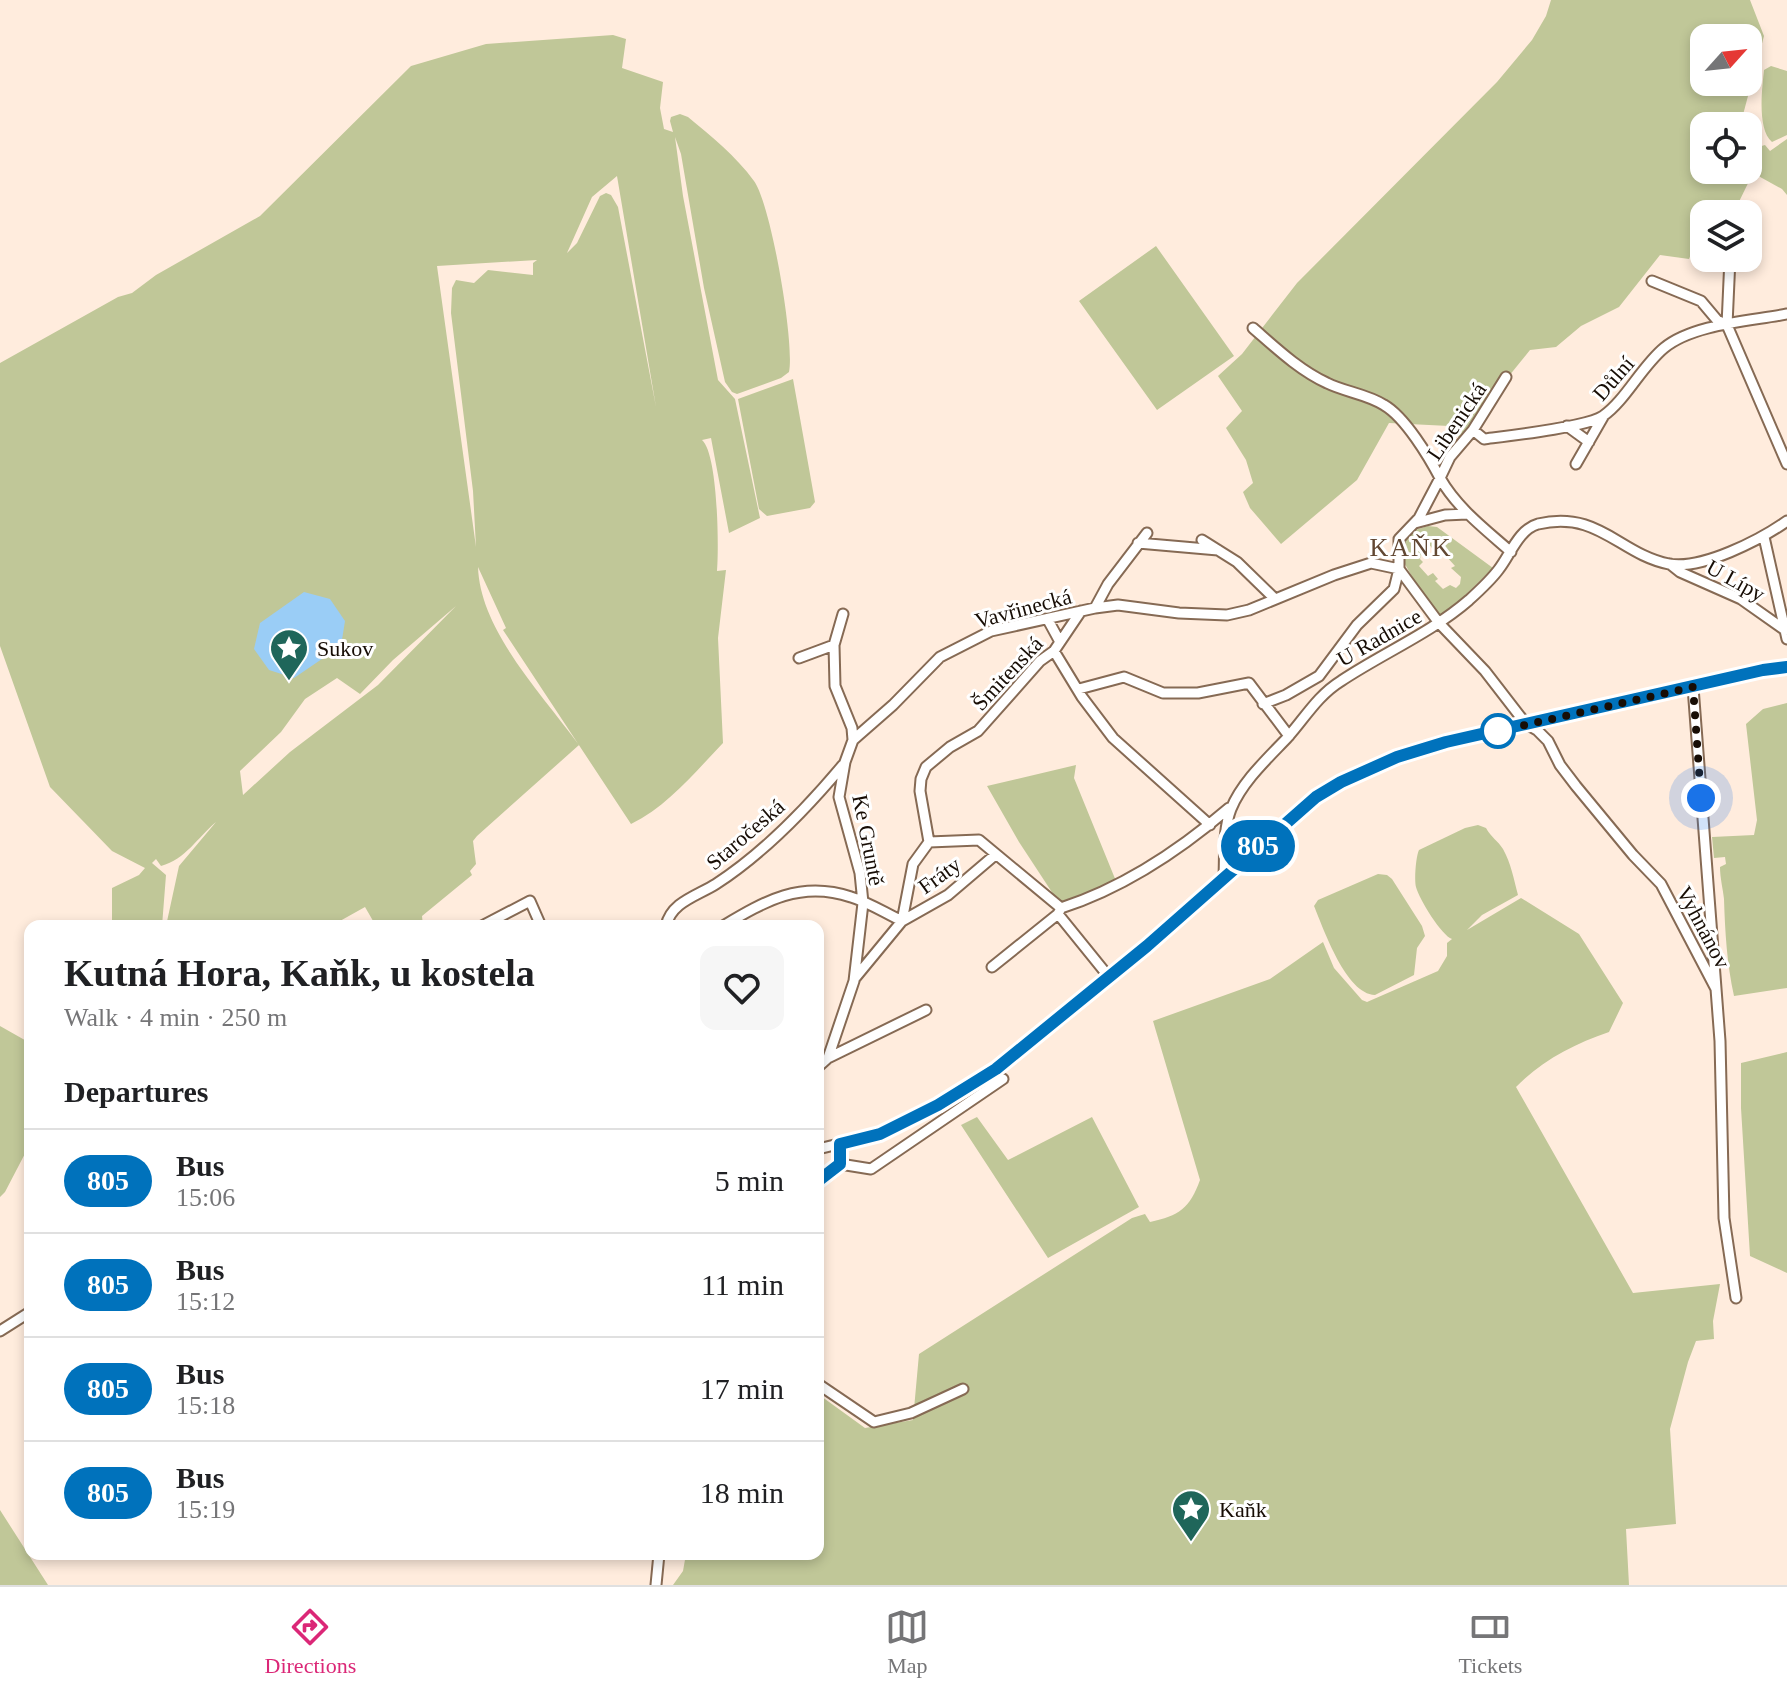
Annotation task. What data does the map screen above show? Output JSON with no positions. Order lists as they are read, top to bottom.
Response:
{
  "streets": {
    "street": [
      "Důlní",
      "Libenická",
      "U Lípy",
      "Vavřinecká",
      "U Radnice",
      "Šmitenská",
      "Staročeská",
      "Ke Gruntě",
      "Fráty",
      "Vyhnánov"
    ]
  },
  "crossings": [
    ["Důlní", "Libenická"],
    ["Libenická", "U Lípy"],
    ["Libenická", "Vavřinecká"],
    ["Libenická", "U Radnice"],
    ["Libenická", "Vyhnánov"],
    ["U Lípy", "Vavřinecká"],
    ["U Lípy", "U Radnice"],
    ["U Lípy", "Vyhnánov"],
    ["Vavřinecká", "U Radnice"],
    ["Vavřinecká", "Šmitenská"],
    ["Vavřinecká", "Ke Gruntě"],
    ["Vavřinecká", "Vyhnánov"],
    ["U Radnice", "Vyhnánov"],
    ["Šmitenská", "Fráty"],
    ["Staročeská", "Ke Gruntě"],
    ["Ke Gruntě", "Fráty"]
  ],
  "districts": ["KAŇK"],
  "places": {
    "place": ["Sukov", "Kaňk"]
  },
  "lines": ["bus line 805"],
  "north": "top right",
  "page": {
    "on_map": "805",
    "heading": [
      ["Kutná Hora, Kaňk, u kostela", "Walk · 4 min · 250 m"],
      "Departures"
    ],
    "list": [
      {
        "mark": "805",
        "name": "Bus",
        "note": "15:06",
        "value": "5 min"
      },
      {
        "mark": "805",
        "name": "Bus",
        "note": "15:12",
        "value": "11 min"
      },
      {
        "mark": "805",
        "name": "Bus",
        "note": "15:18",
        "value": "17 min"
      },
      {
        "mark": "805",
        "name": "Bus",
        "note": "15:19",
        "value": "18 min"
      }
    ],
    "tabs": ["Directions", "Map", "Tickets"]
  }
}
